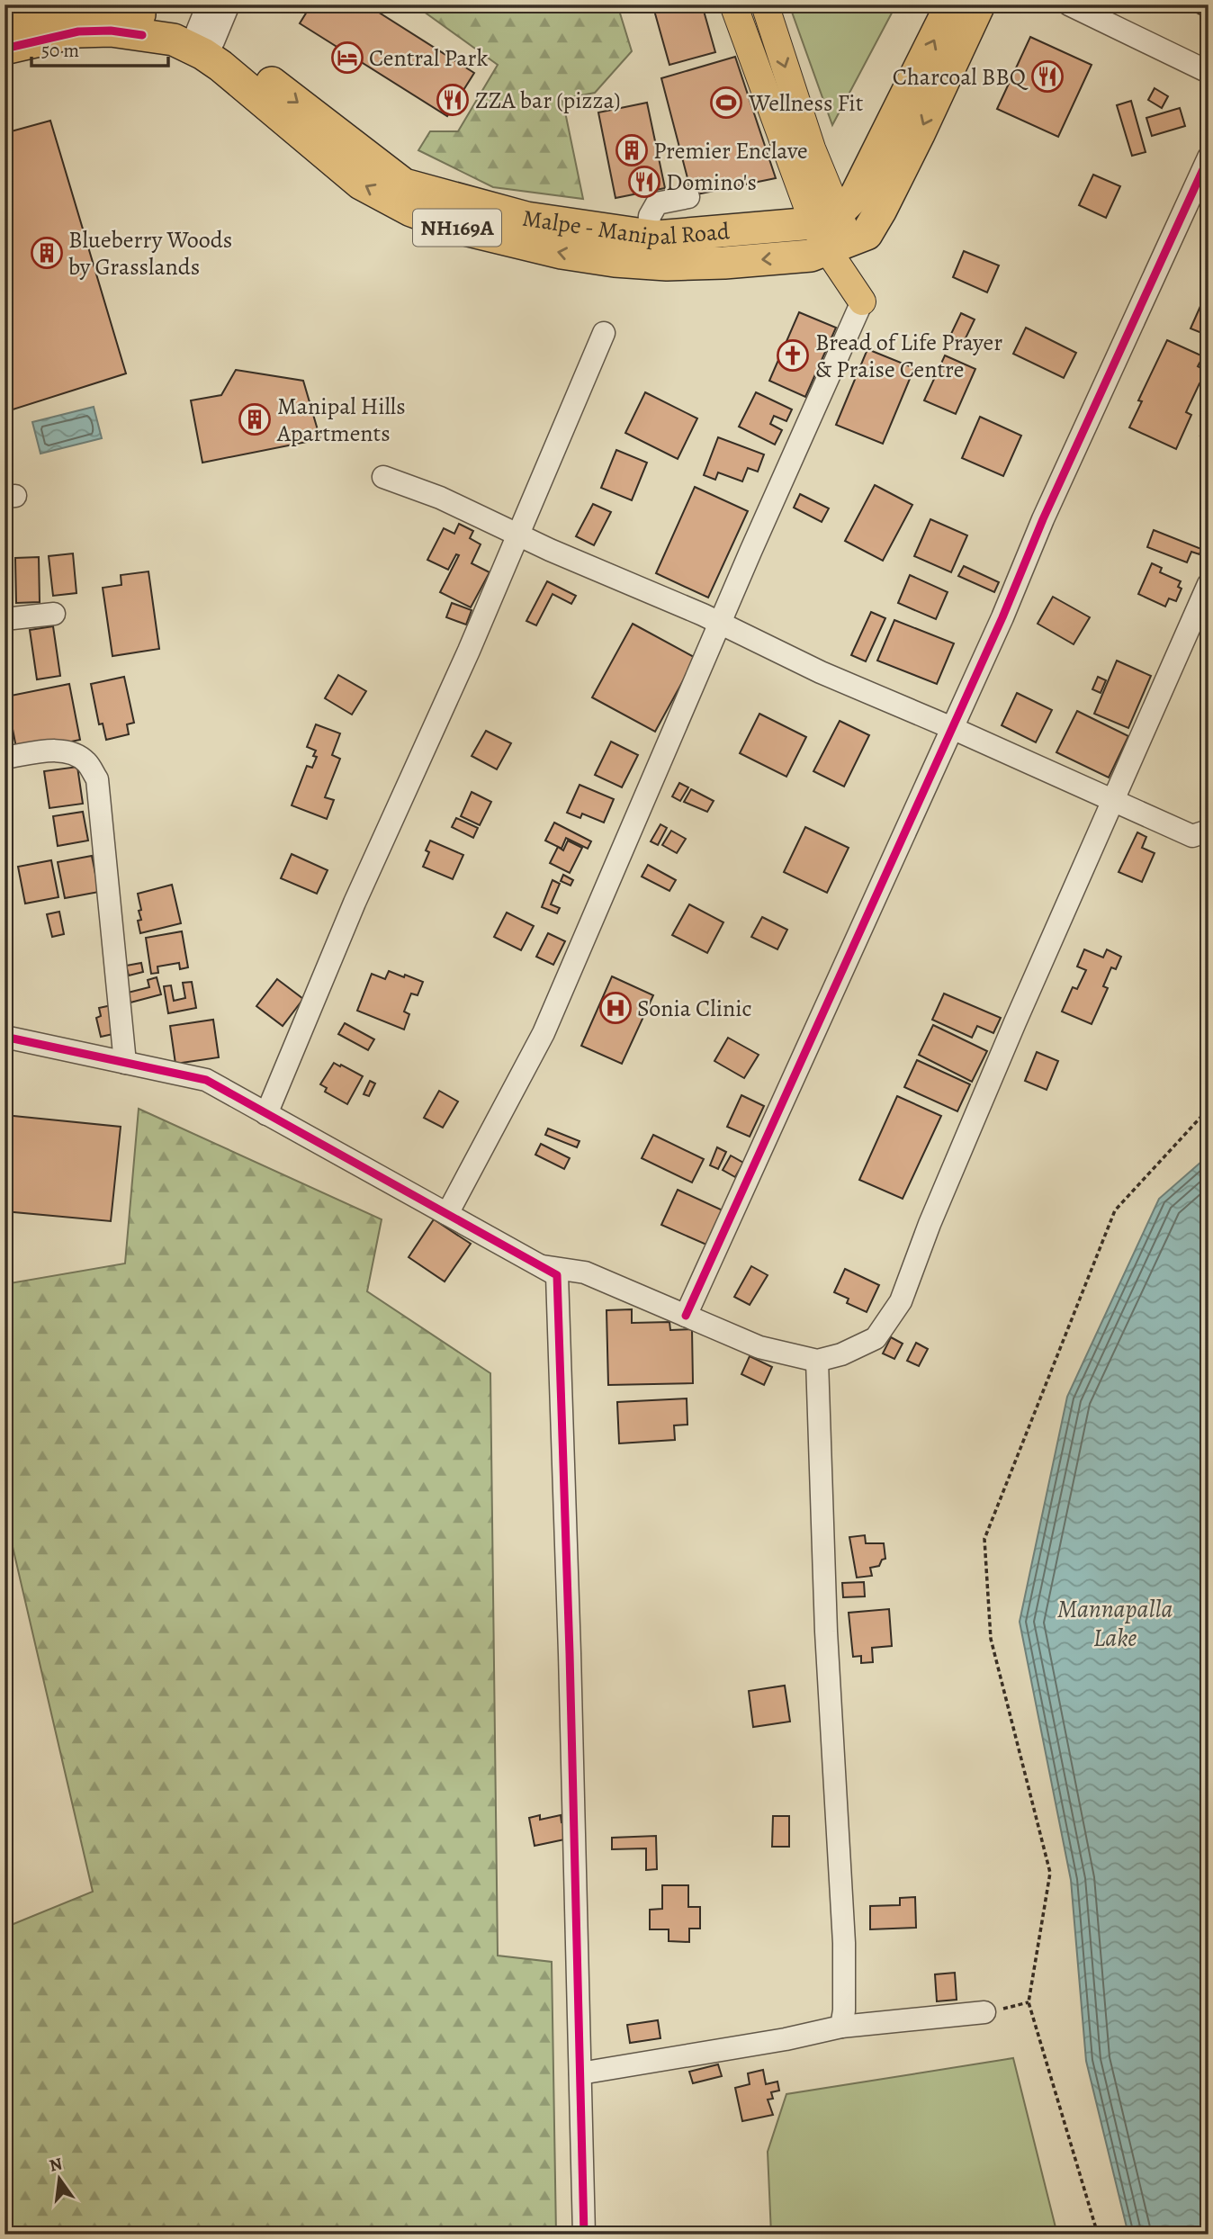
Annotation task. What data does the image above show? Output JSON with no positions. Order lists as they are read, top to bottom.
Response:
{
  "streets": {
    "highway": ["Malpe - Manipal Road", "NH169A"]
  },
  "water": ["Mannapalla Lake"],
  "places": {
    "hotel": ["Central Park"],
    "restaurant": ["Charcoal BBQ", "ZZA bar (pizza)", "Domino's"],
    "sports": ["Wellness Fit"],
    "building": ["Premier Enclave", "Blueberry Woods by Grasslands", "Manipal Hills Apartments"],
    "church": ["Bread of Life Prayer & Praise Centre"],
    "hospital": ["Sonia Clinic"]
  },
  "scale_bar": "50 m",
  "north": "top"
}
